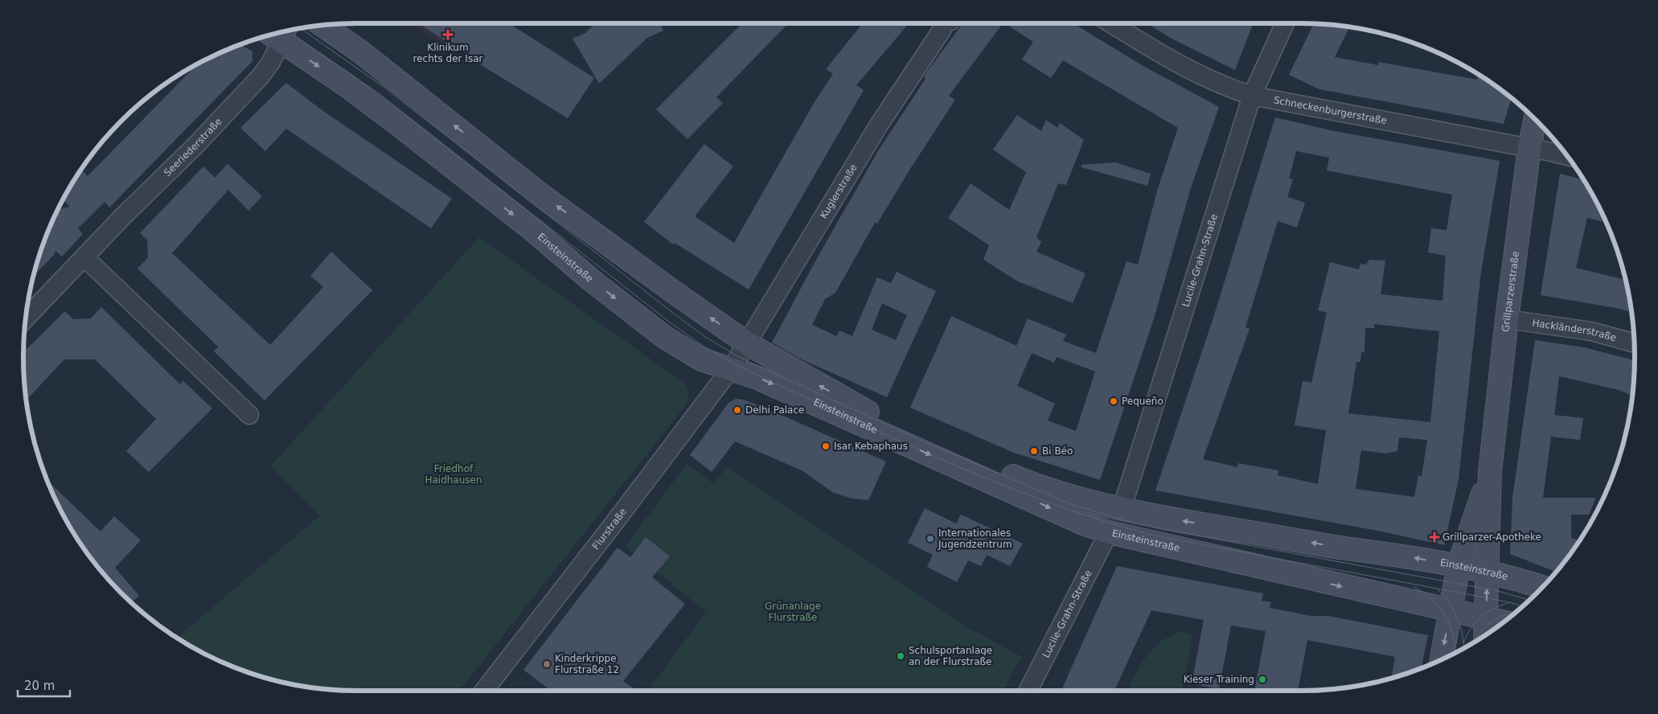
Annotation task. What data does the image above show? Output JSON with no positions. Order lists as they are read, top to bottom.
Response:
{
  "streets": {
    "main road": ["Einsteinstraße", "Grillparzerstraße"],
    "street": [
      "Schneckenburgerstraße",
      "Seeriederstraße",
      "Kuglerstraße",
      "Lucile-Grahn-Straße",
      "Hackländerstraße",
      "Flurstraße"
    ]
  },
  "crossings": [
    ["Schneckenburgerstraße", "Lucile-Grahn-Straße"],
    ["Schneckenburgerstraße", "Grillparzerstraße"],
    ["Seeriederstraße", "Einsteinstraße"],
    ["Kuglerstraße", "Einsteinstraße"],
    ["Kuglerstraße", "Flurstraße"],
    ["Einsteinstraße", "Lucile-Grahn-Straße"],
    ["Einsteinstraße", "Grillparzerstraße"],
    ["Einsteinstraße", "Flurstraße"],
    ["Grillparzerstraße", "Hackländerstraße"]
  ],
  "parks": ["Friedhof Haidhausen", "Grünanlage Flurstraße"],
  "places": {
    "health": ["Klinikum rechts der Isar", "Grillparzer-Apotheke"],
    "other": [
      "Pequeño",
      "Delhi Palace",
      "Isar Kebaphaus",
      "Bi Béo",
      "Internationales Jugendzentrum",
      "Schulsportanlage an der Flurstraße",
      "Kinderkrippe Flurstraße 12",
      "Kieser Training"
    ]
  },
  "scale_bar": "20 m"
}
